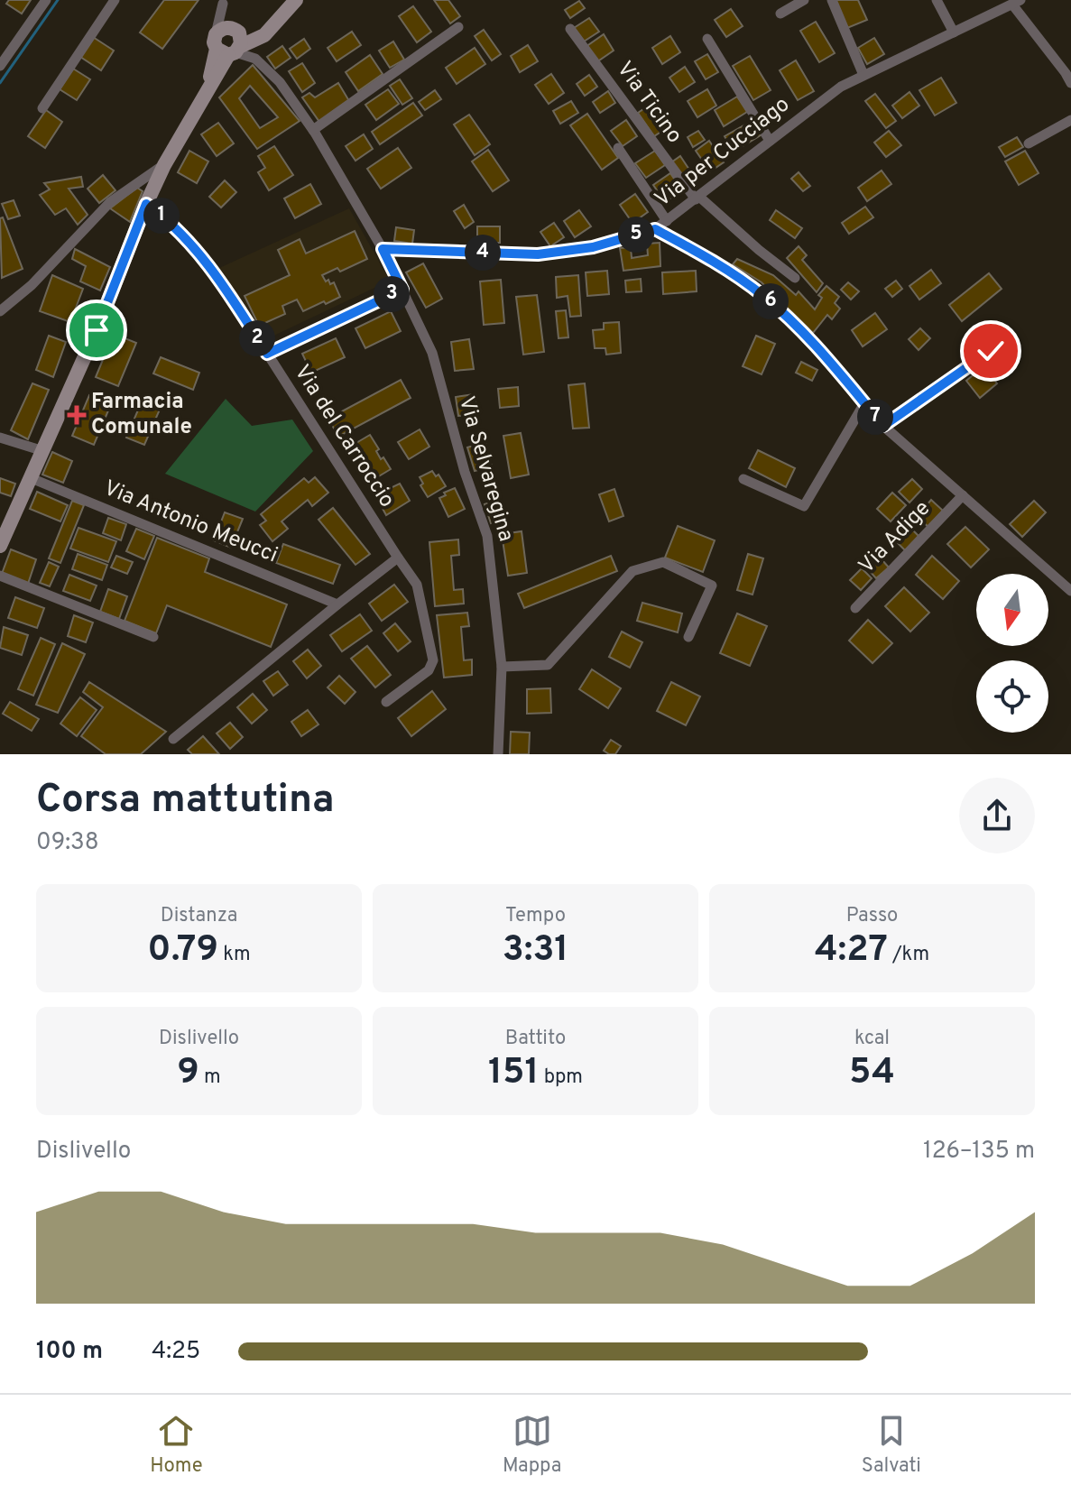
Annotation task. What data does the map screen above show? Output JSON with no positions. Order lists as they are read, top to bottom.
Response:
{
  "streets": {
    "street": [
      "Via Ticino",
      "Via per Cucciago",
      "Via del Carroccio",
      "Via Selvaregina",
      "Via Antonio Meucci",
      "Via Adige"
    ]
  },
  "crossings": [
    ["Via Ticino", "Via per Cucciago"],
    ["Via per Cucciago", "Via Selvaregina"],
    ["Via per Cucciago", "Via Adige"]
  ],
  "places": {
    "health": ["Farmacia Comunale"]
  },
  "north": "bottom",
  "page": {
    "pins": [
      "1",
      "5",
      "4",
      "3",
      "6",
      "2",
      "7"
    ],
    "heading": ["Corsa mattutina", "09:38"],
    "stats": [
      ["Distanza", "0.79 km"],
      ["Tempo", "3:31"],
      ["Passo", "4:27 /km"],
      ["Dislivello", "9 m"],
      ["Battito", "151 bpm"],
      ["kcal", "54"]
    ],
    "chart": ["Dislivello", "126–135 m"],
    "list": [
      {
        "name": "100 m",
        "note": "4:25"
      }
    ],
    "tabs": ["Home", "Mappa", "Salvati"]
  }
}
